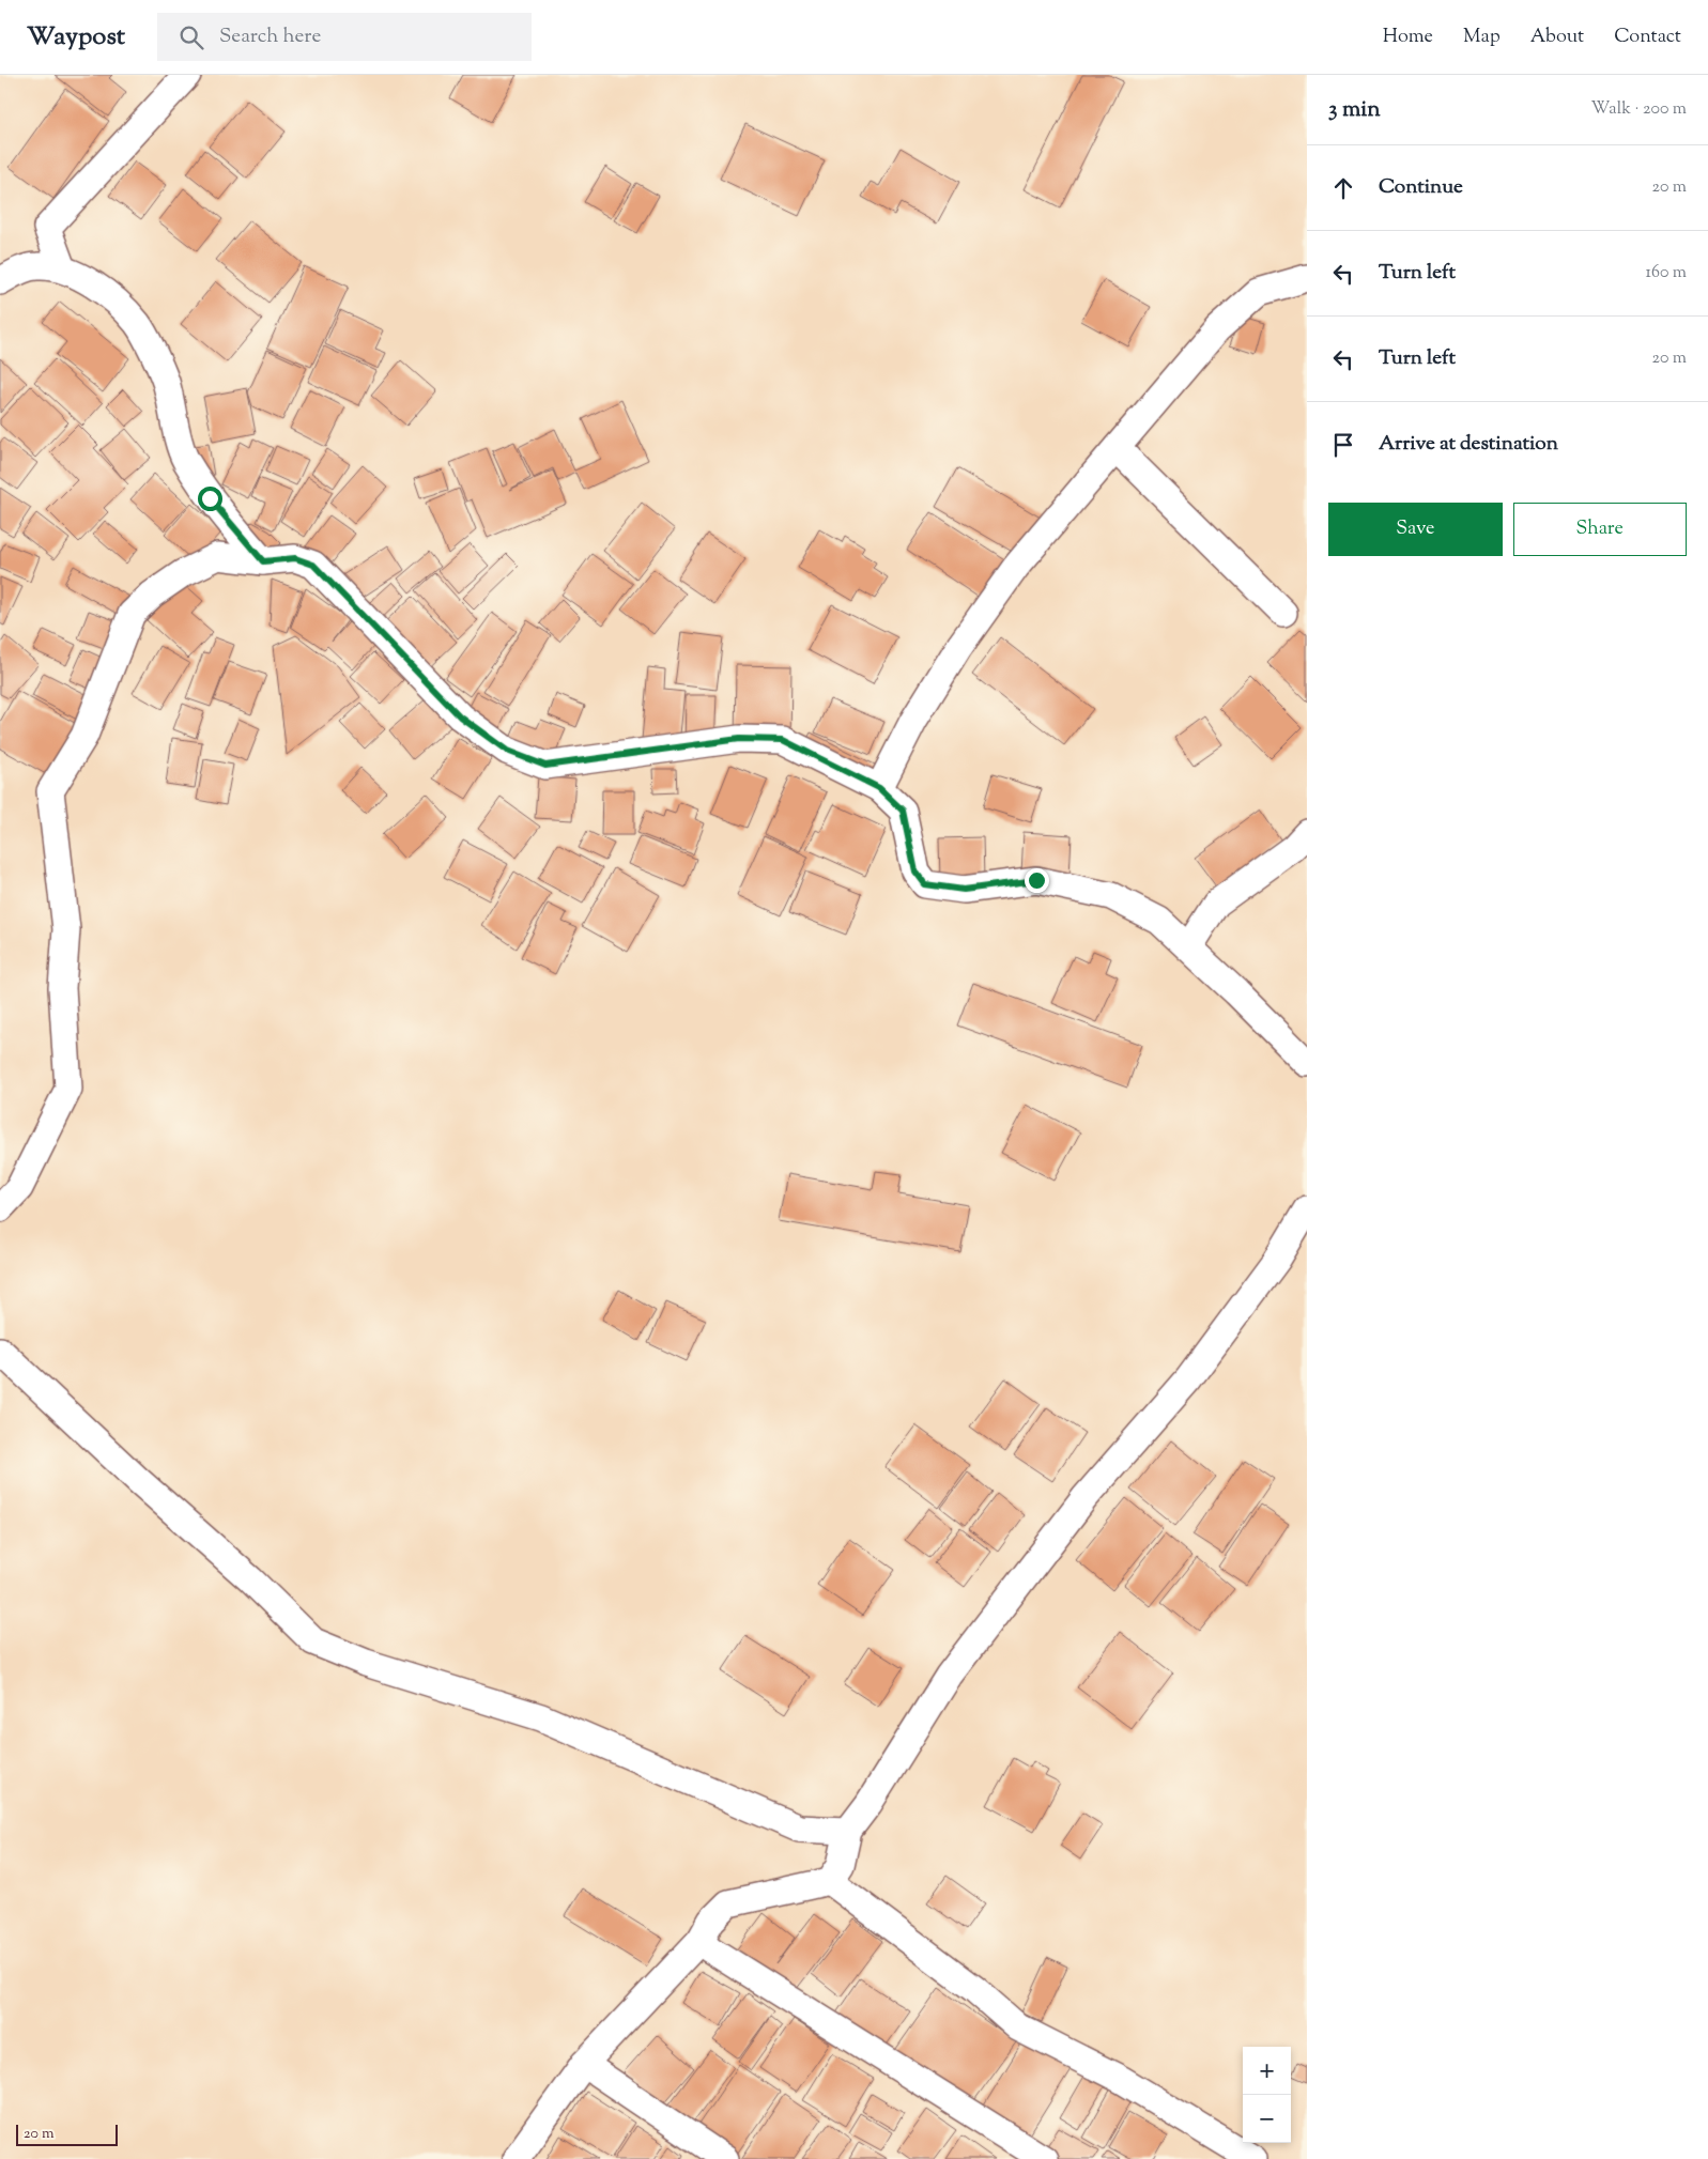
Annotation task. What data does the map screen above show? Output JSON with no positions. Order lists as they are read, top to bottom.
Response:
{
  "scale_bar": "20 m",
  "page": {
    "header": "Waypost",
    "search": "Search here",
    "nav": [
      "Home",
      "Map",
      "About",
      "Contact"
    ],
    "heading": ["3 min", "Walk · 200 m"],
    "list": [
      ["Continue", "20 m"],
      ["Turn left", "160 m"],
      ["Turn left", "20 m"],
      "Arrive at destination"
    ],
    "buttons": ["Save", "Share"],
    "map_buttons": ["+", "−"],
    "scale": "20 m"
  }
}
